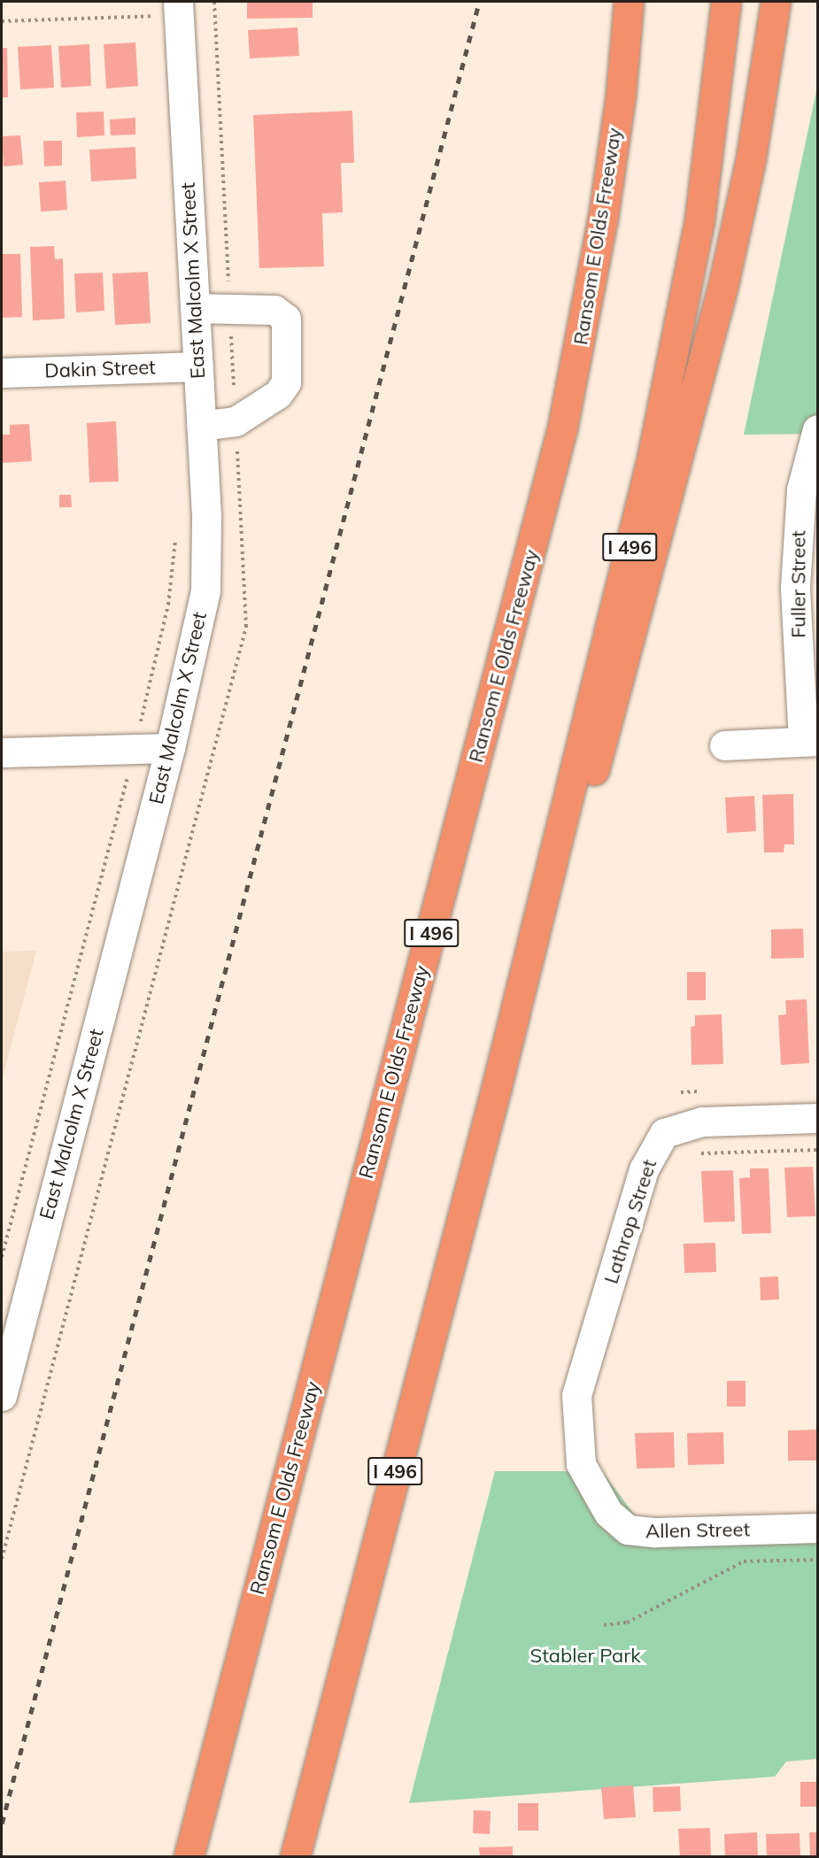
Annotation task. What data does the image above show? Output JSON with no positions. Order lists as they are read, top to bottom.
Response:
{
  "streets": {
    "highway": ["Ransom E Olds Freeway", "I 496"],
    "street": [
      "East Malcolm X Street",
      "Dakin Street",
      "Fuller Street",
      "Lathrop Street",
      "Allen Street"
    ]
  },
  "crossings": [
    ["East Malcolm X Street", "Dakin Street"],
    ["Lathrop Street", "Allen Street"]
  ],
  "parks": ["Stabler Park"]
}
